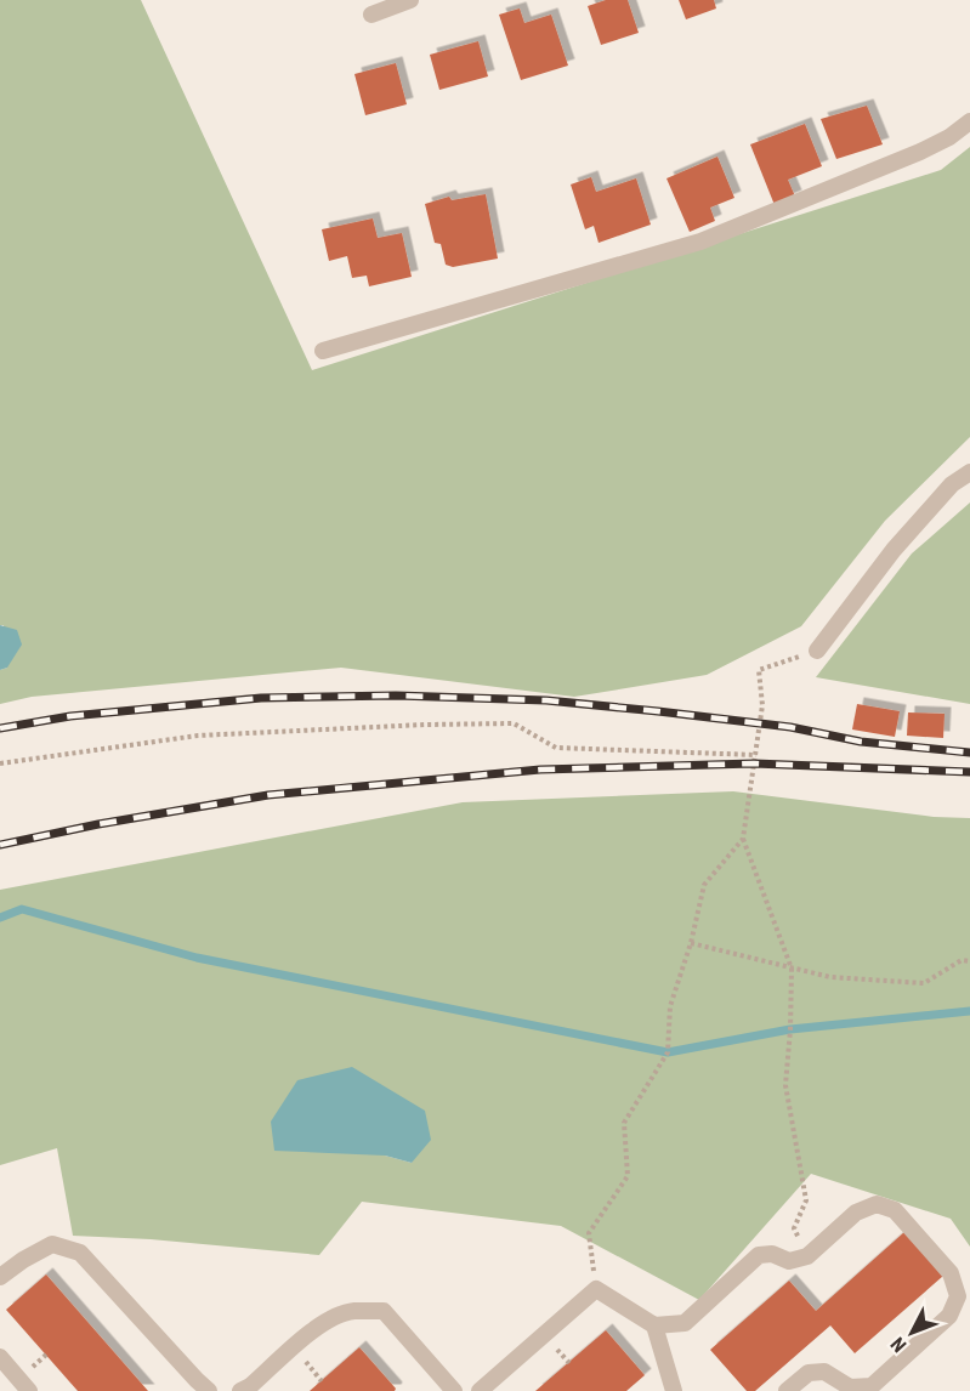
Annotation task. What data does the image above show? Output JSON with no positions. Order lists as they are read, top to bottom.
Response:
{
  "north": "bottom left"
}
